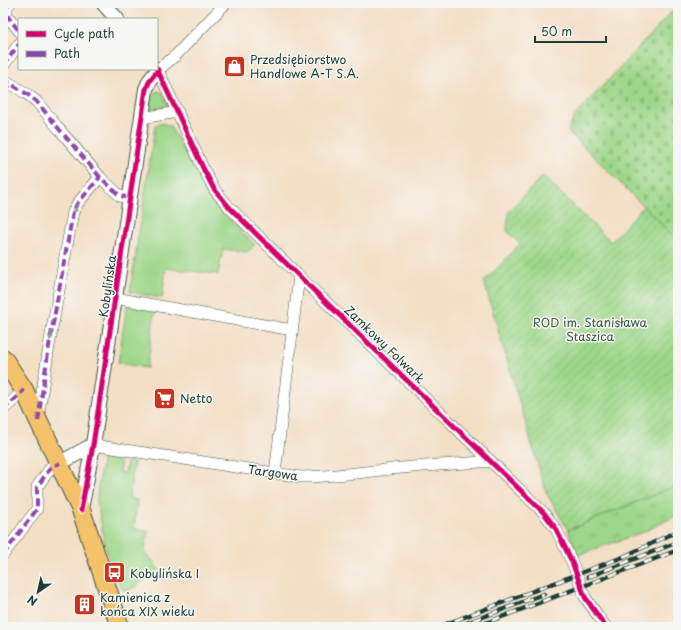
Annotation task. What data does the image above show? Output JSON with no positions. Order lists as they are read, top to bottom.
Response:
{
  "streets": {
    "main road": ["Kobylińska"],
    "street": ["Zamkowy Folwark", "Targowa"]
  },
  "crossings": [
    ["Kobylińska", "Targowa"],
    ["Zamkowy Folwark", "Targowa"]
  ],
  "parks": ["ROD im. Stanisława Staszica"],
  "places": {
    "shop": ["Przedsiębiorstwo Handlowe A-T S.A."],
    "supermarket": ["Netto"],
    "bus stop": ["Kobylińska I"],
    "building": ["Kamienica z końca XIX wieku"]
  },
  "legend": ["Cycle path", "Path"],
  "scale_bar": "50 m",
  "north": "bottom left"
}
